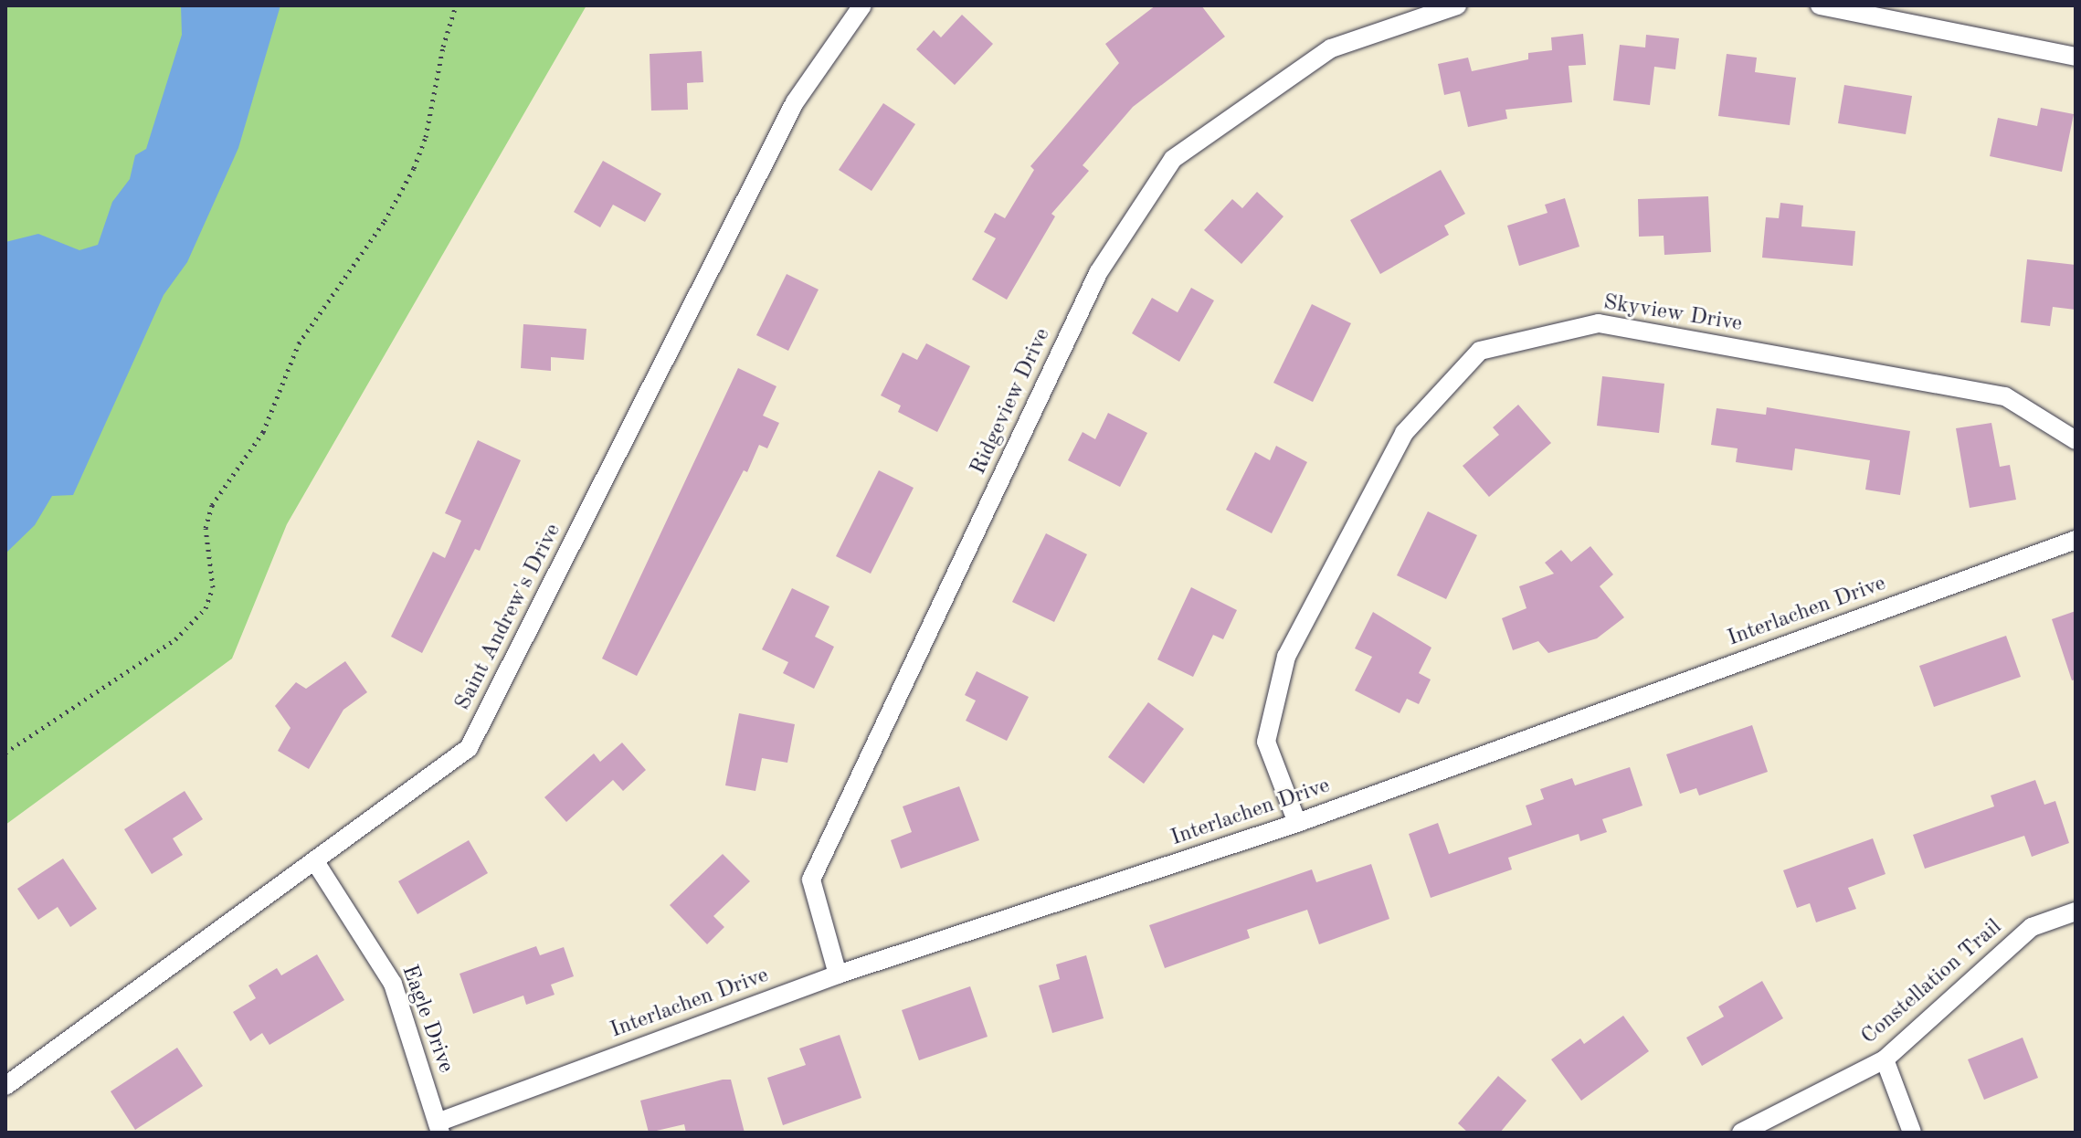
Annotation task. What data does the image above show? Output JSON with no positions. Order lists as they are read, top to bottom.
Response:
{
  "streets": {
    "street": [
      "Skyview Drive",
      "Ridgeview Drive",
      "Interlachen Drive",
      "Saint Andrew's Drive",
      "Constellation Trail",
      "Eagle Drive"
    ]
  },
  "crossings": [
    ["Skyview Drive", "Interlachen Drive"],
    ["Ridgeview Drive", "Interlachen Drive"],
    ["Interlachen Drive", "Eagle Drive"],
    ["Saint Andrew's Drive", "Eagle Drive"]
  ]
}
